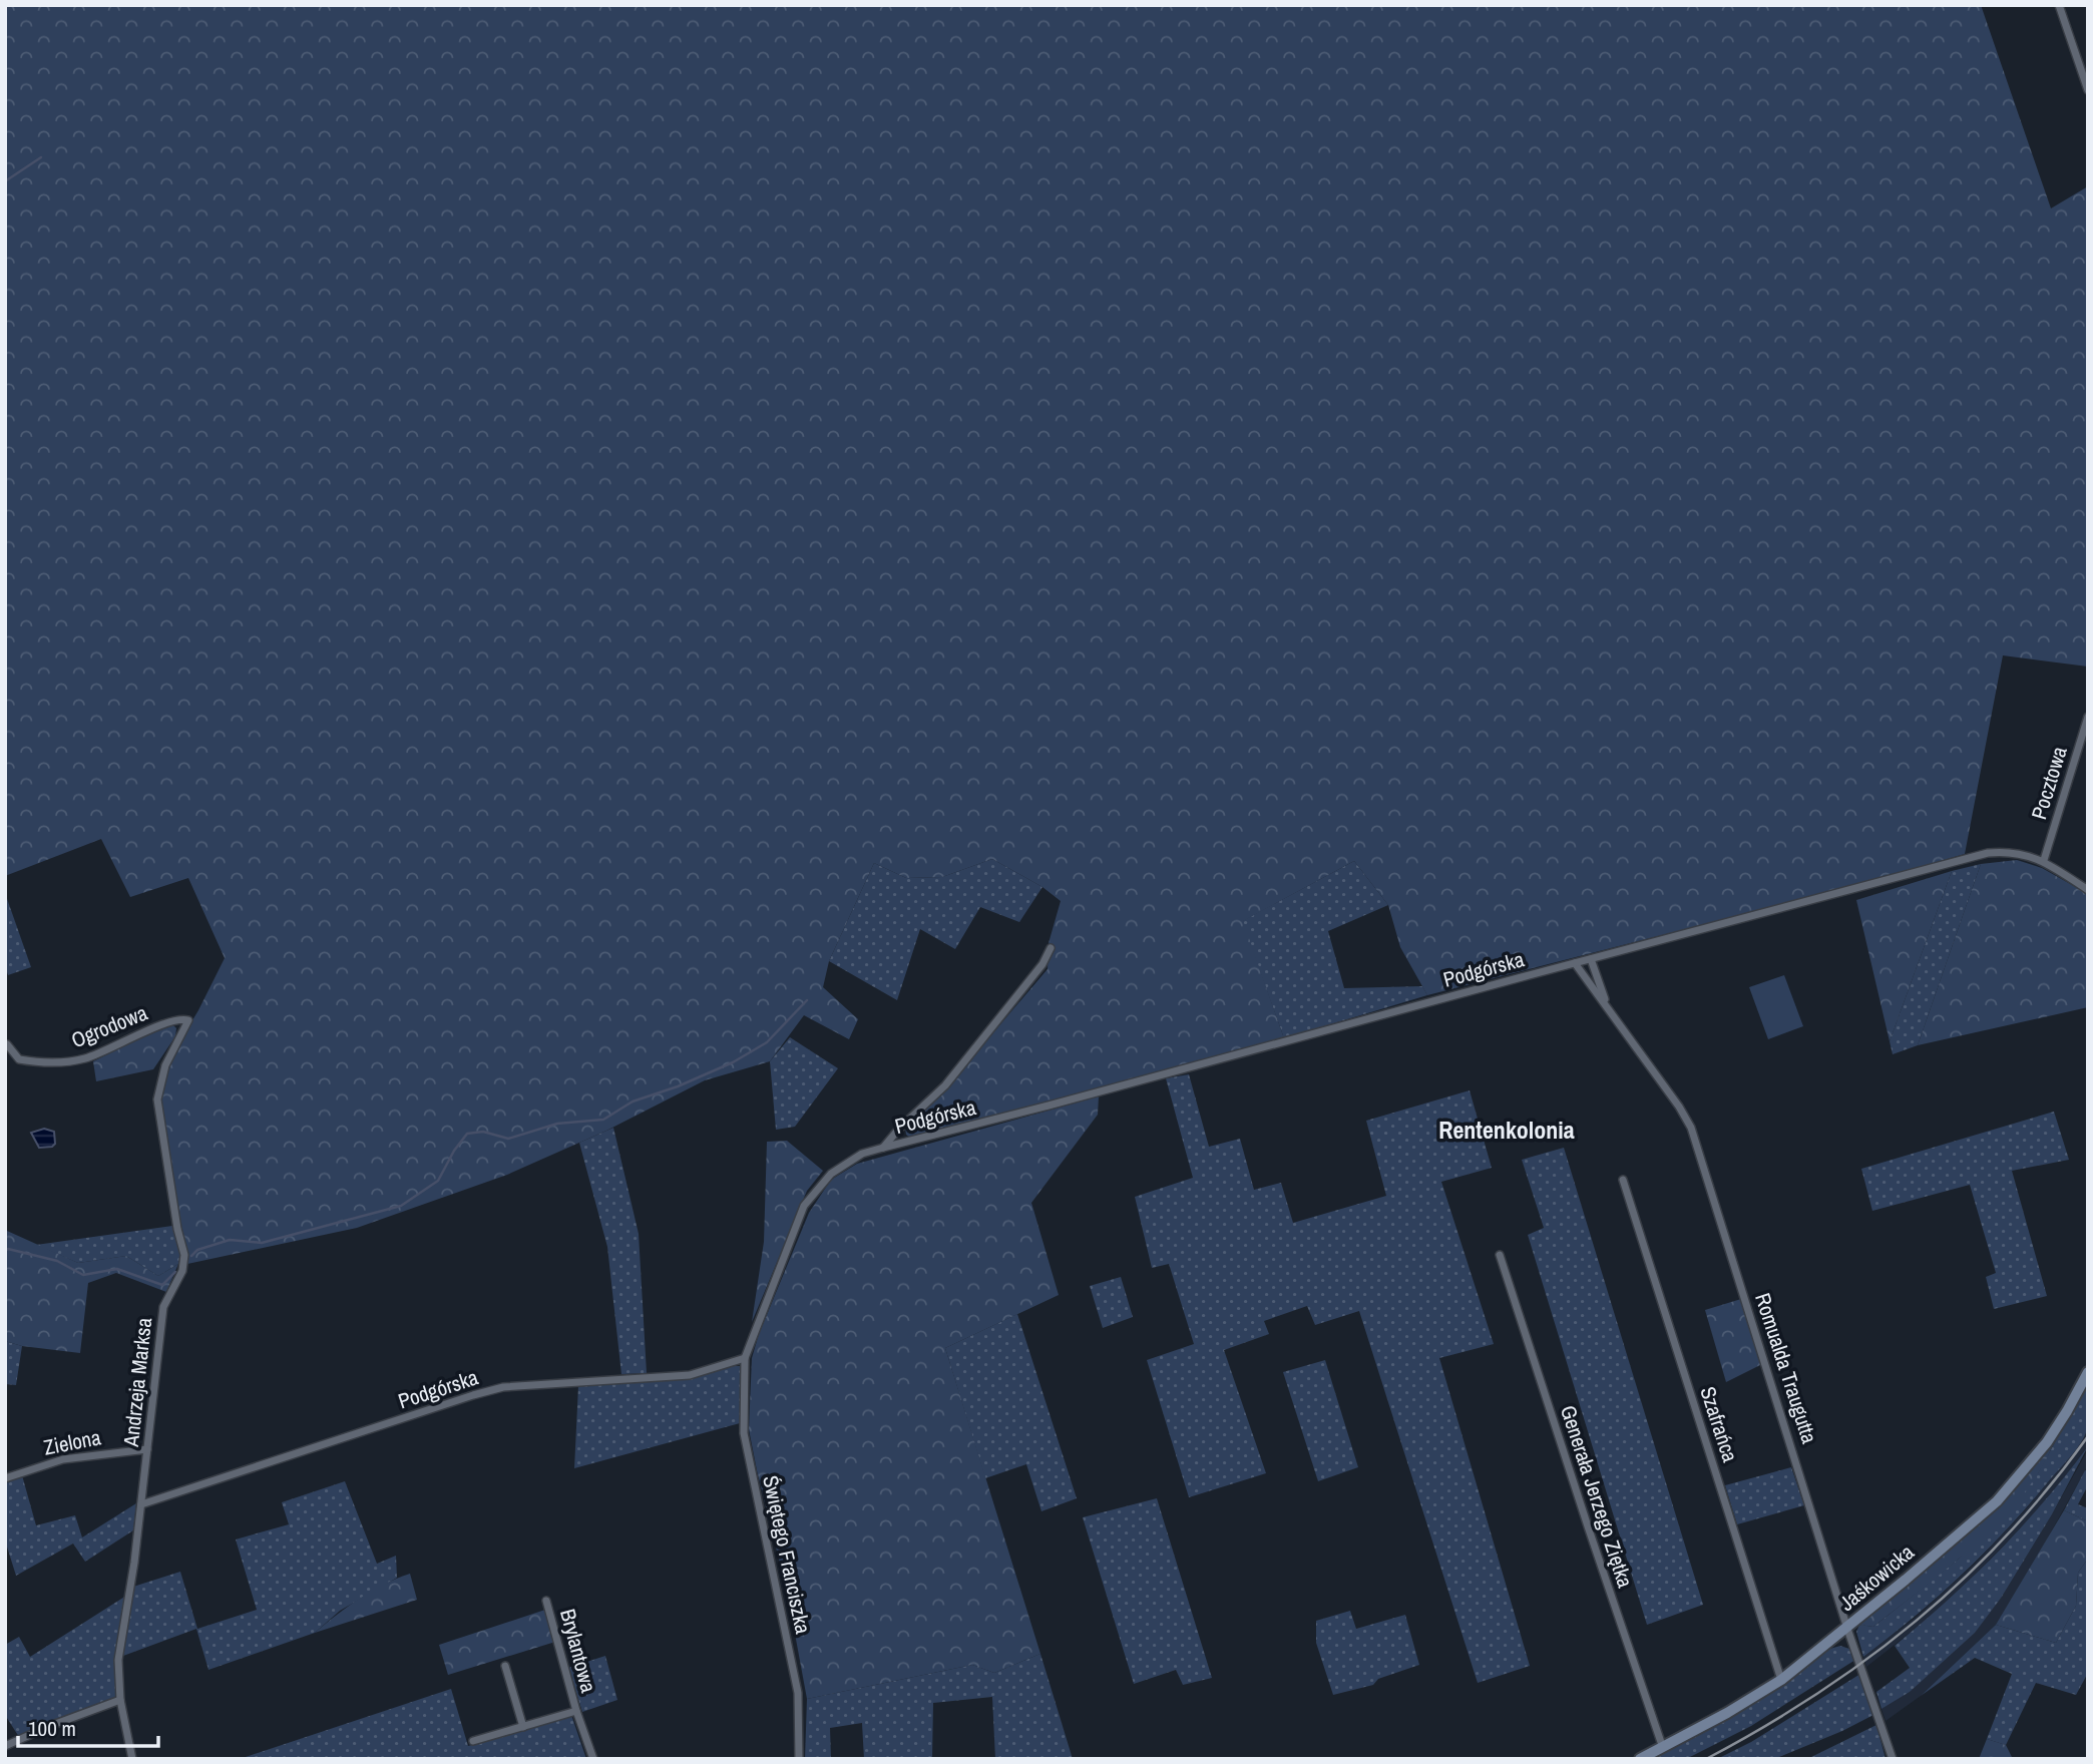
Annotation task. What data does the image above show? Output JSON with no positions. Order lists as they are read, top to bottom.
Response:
{
  "streets": {
    "street": [
      "Pocztowa",
      "Podgórska",
      "Ogrodowa",
      "Romualda Traugutta",
      "Andrzeja Marksa",
      "Szafrańca",
      "Zielona",
      "Generała Jerzego Ziętka",
      "Świętego Franciszka",
      "Jaśkowicka",
      "Brylantowa"
    ]
  },
  "crossings": [
    ["Pocztowa", "Podgórska"],
    ["Podgórska", "Romualda Traugutta"],
    ["Podgórska", "Andrzeja Marksa"],
    ["Podgórska", "Świętego Franciszka"],
    ["Ogrodowa", "Andrzeja Marksa"],
    ["Romualda Traugutta", "Jaśkowicka"],
    ["Andrzeja Marksa", "Zielona"],
    ["Szafrańca", "Jaśkowicka"],
    ["Generała Jerzego Ziętka", "Jaśkowicka"]
  ],
  "districts": ["Rentenkolonia"],
  "scale_bar": "100 m"
}
